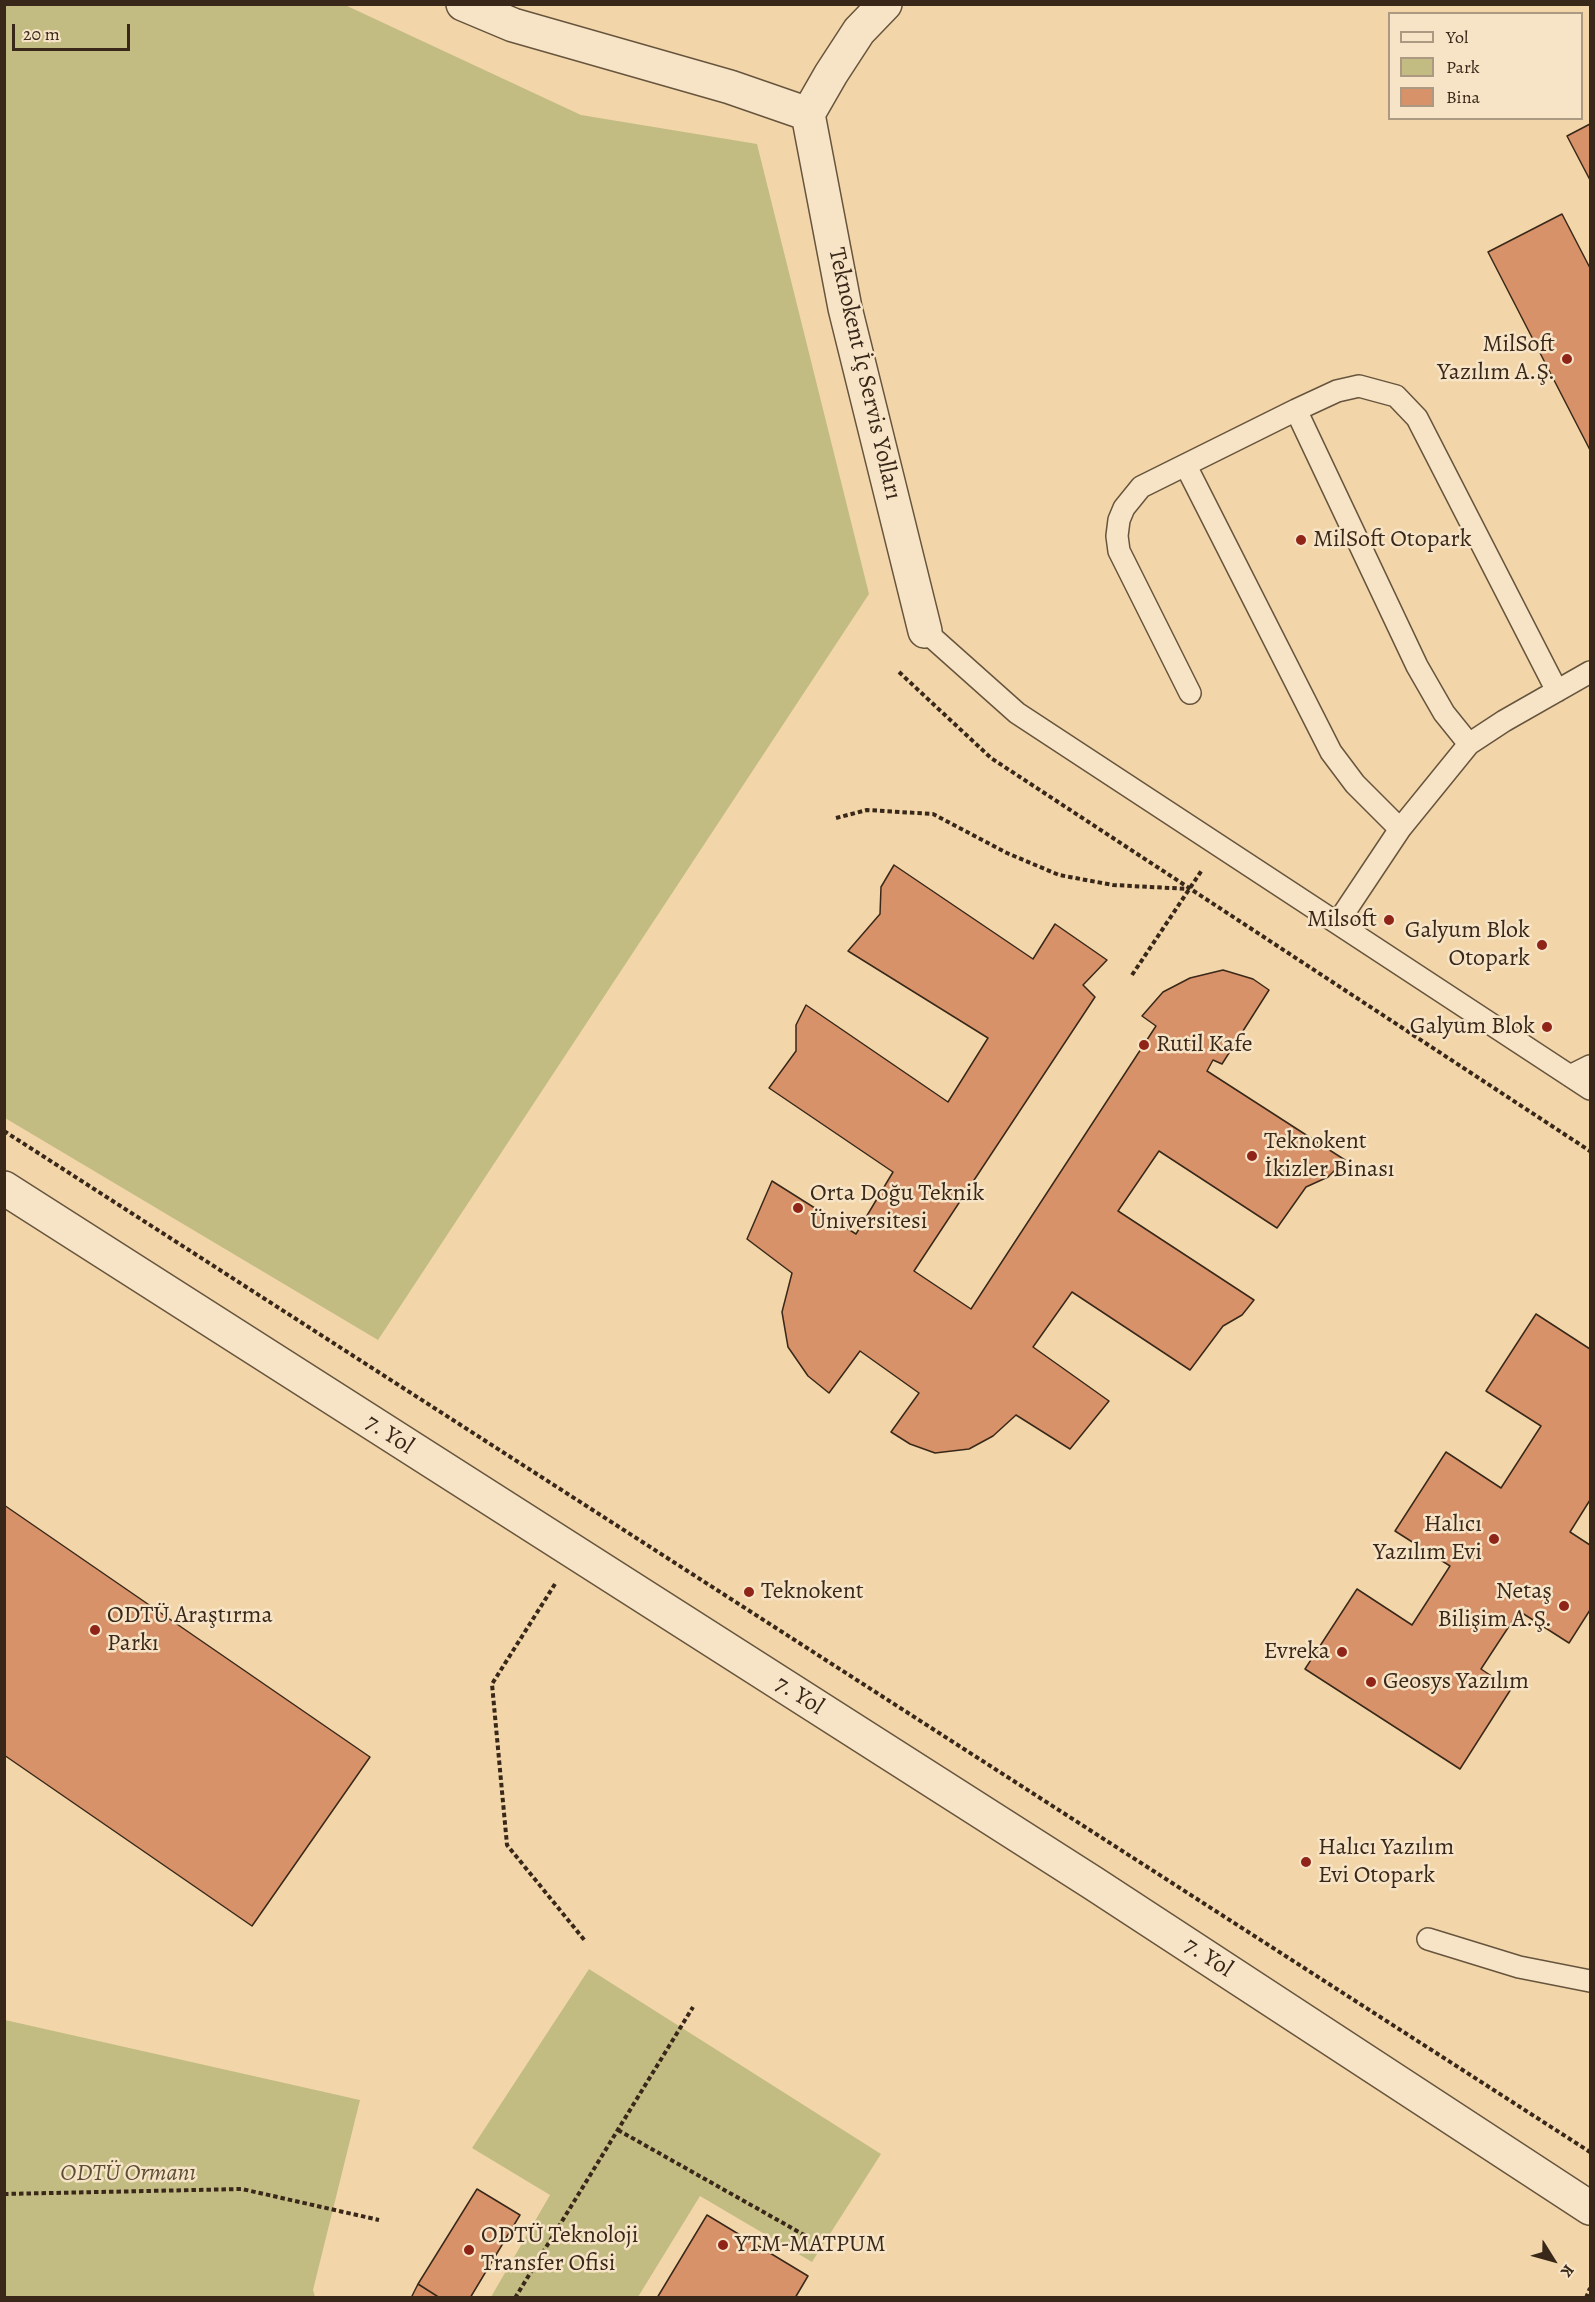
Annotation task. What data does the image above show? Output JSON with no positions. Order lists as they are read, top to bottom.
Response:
{
  "streets": {
    "street": ["Teknokent İç Servis Yolları", "7. Yol"]
  },
  "parks": ["ODTÜ Ormanı"],
  "places": [
    "MilSoft Yazılım A.Ş.",
    "MilSoft Otopark",
    "Milsoft",
    "Galyum Blok Otopark",
    "Galyum Blok",
    "Rutil Kafe",
    "Teknokent İkizler Binası",
    "Orta Doğu Teknik Üniversitesi",
    "Halıcı Yazılım Evi",
    "Teknokent",
    "Netaş Bilişim A.Ş.",
    "ODTÜ Araştırma Parkı",
    "Evreka",
    "Geosys Yazılım",
    "Halıcı Yazılım Evi Otopark",
    "YTM-MATPUM",
    "ODTÜ Teknoloji Transfer Ofisi"
  ],
  "legend": ["Yol", "Park", "Bina"],
  "scale_bar": "20 m",
  "north": "bottom right"
}
